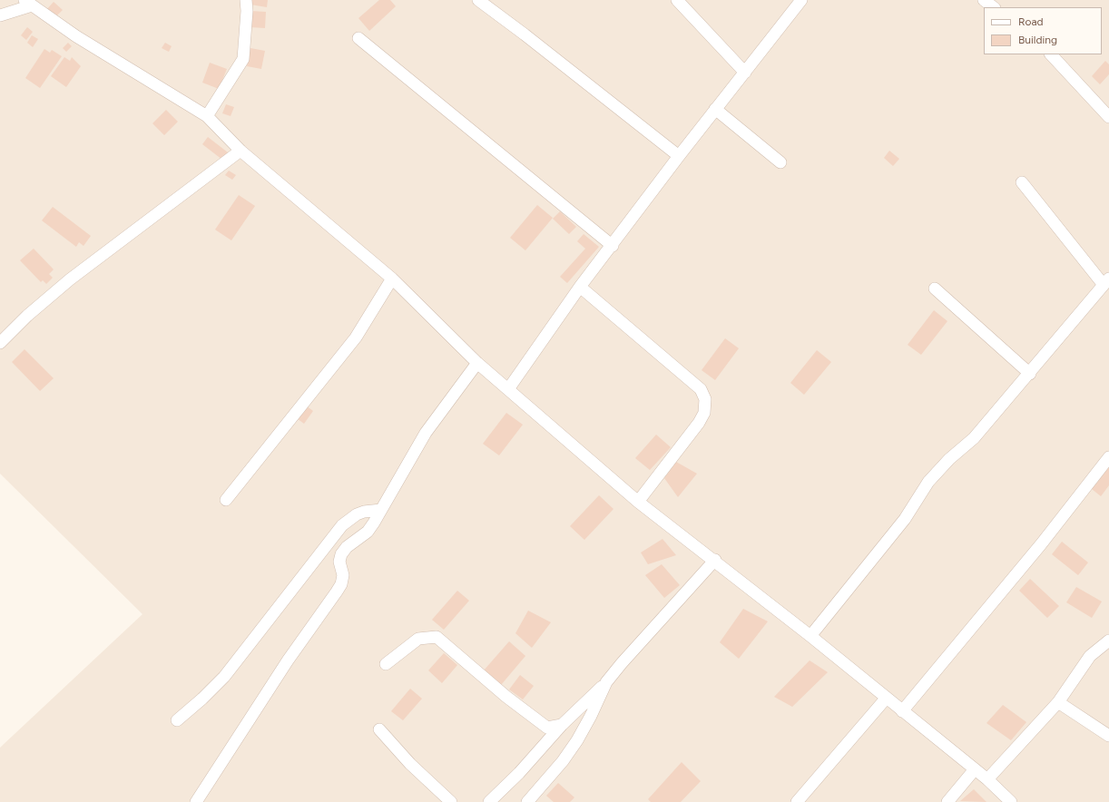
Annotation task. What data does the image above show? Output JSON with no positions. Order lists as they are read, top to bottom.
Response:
{
  "legend": ["Road", "Building"]
}
